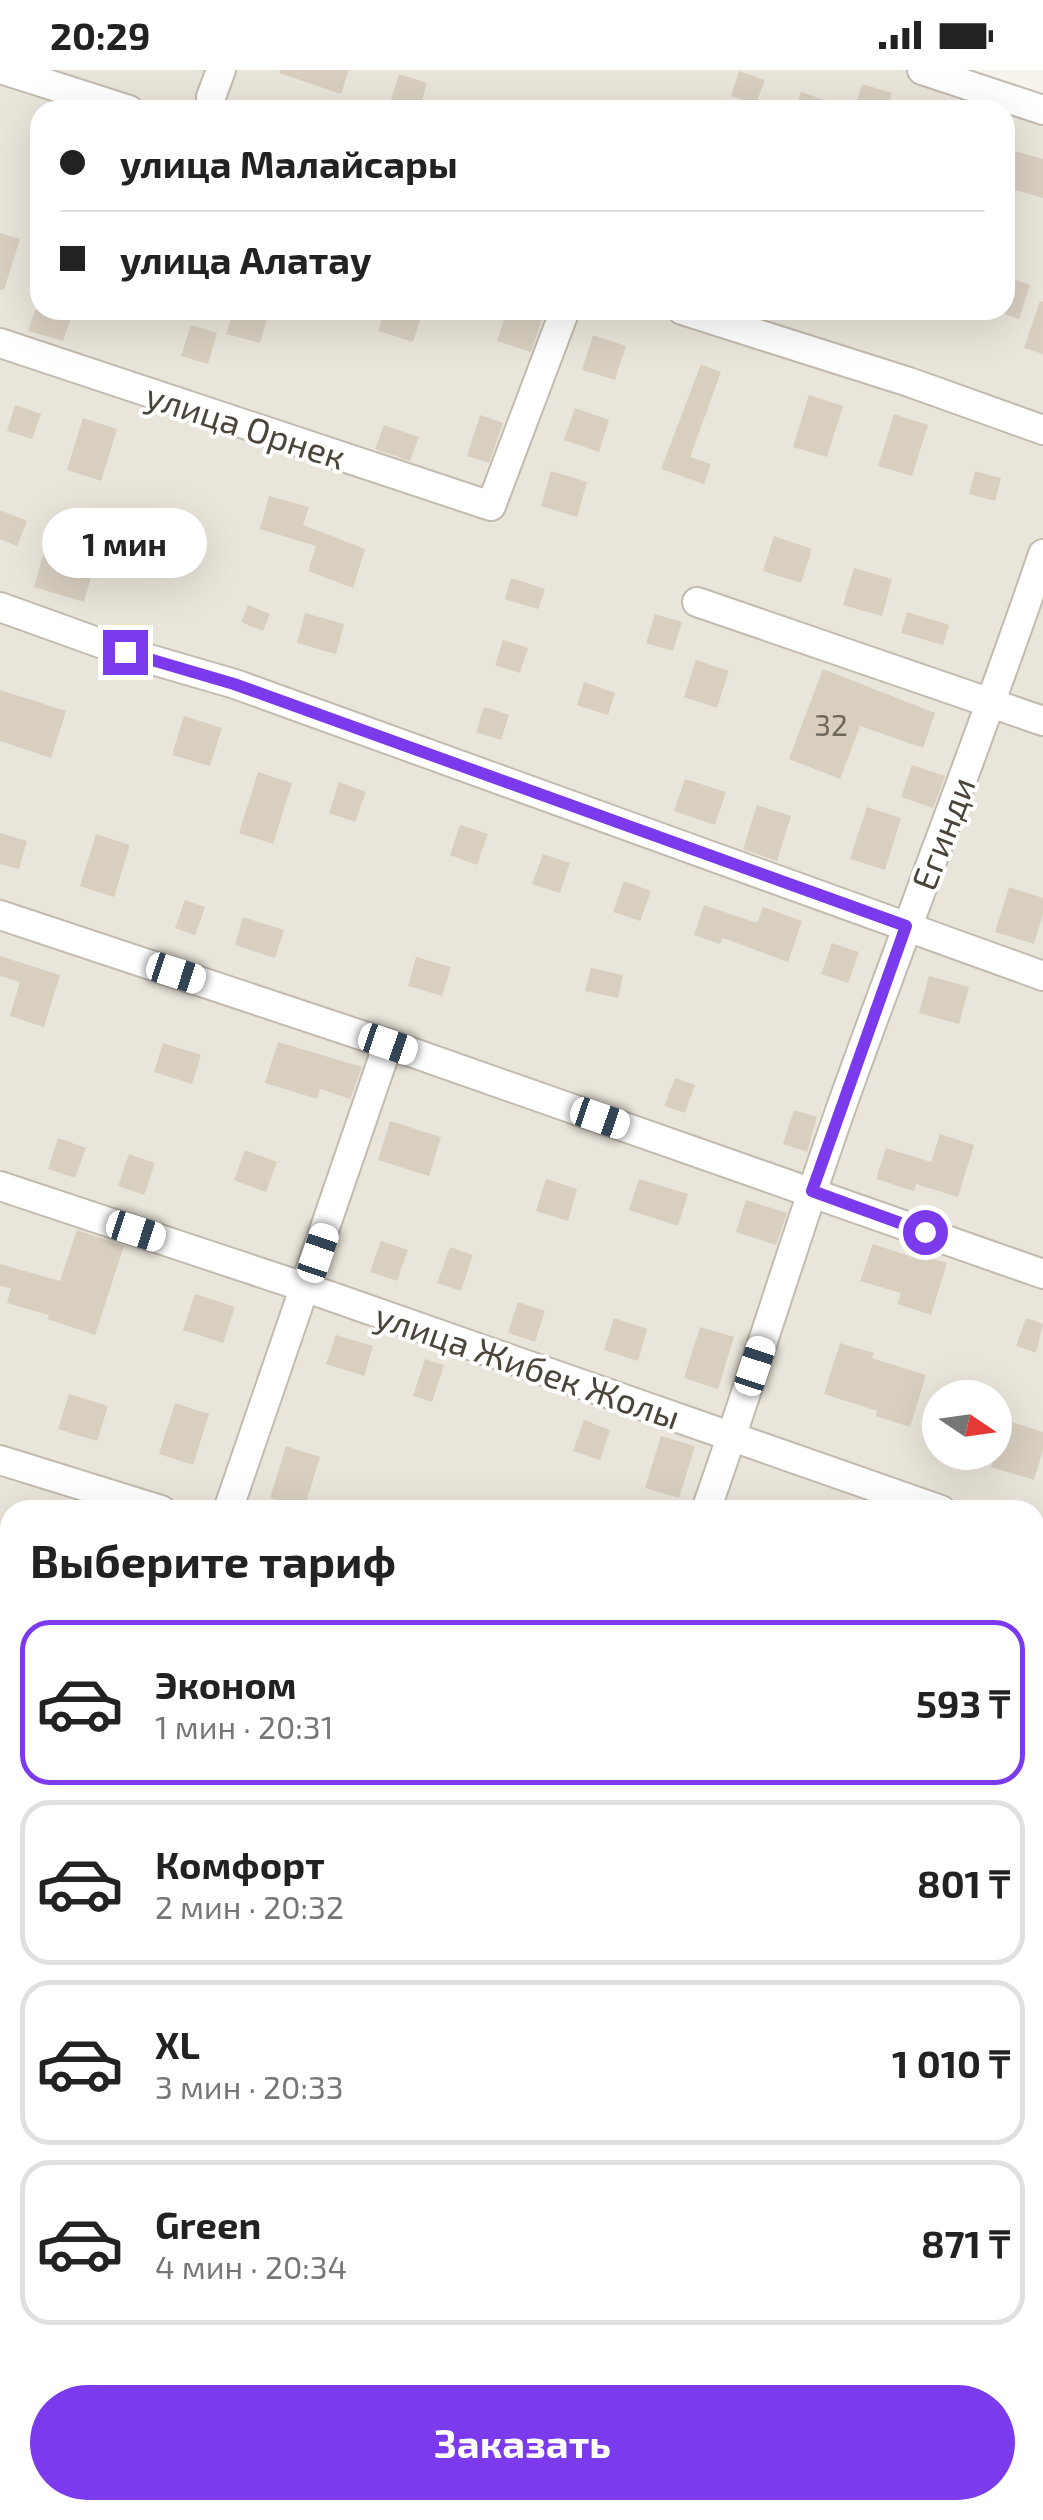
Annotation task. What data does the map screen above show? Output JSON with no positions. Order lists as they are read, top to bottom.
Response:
{
  "streets": {
    "street": ["улица Орнек", "Егинди", "улица Жибек Жолы"]
  },
  "crossings": [
    ["Егинди", "улица Жибек Жолы"]
  ],
  "house_numbers": ["32"],
  "north": "right",
  "page": {
    "status": "20:29",
    "banner": ["улица Малайсары", "улица Алатау"],
    "bubble": "1 мин",
    "heading": "Выберите тариф",
    "list": [
      {
        "name": "Эконом",
        "note": "1 мин · 20:31",
        "value": "593 ₸"
      },
      {
        "name": "Комфорт",
        "note": "2 мин · 20:32",
        "value": "801 ₸"
      },
      {
        "name": "XL",
        "note": "3 мин · 20:33",
        "value": "1 010 ₸"
      },
      {
        "name": "Green",
        "note": "4 мин · 20:34",
        "value": "871 ₸"
      }
    ],
    "buttons": "Заказать"
  }
}
